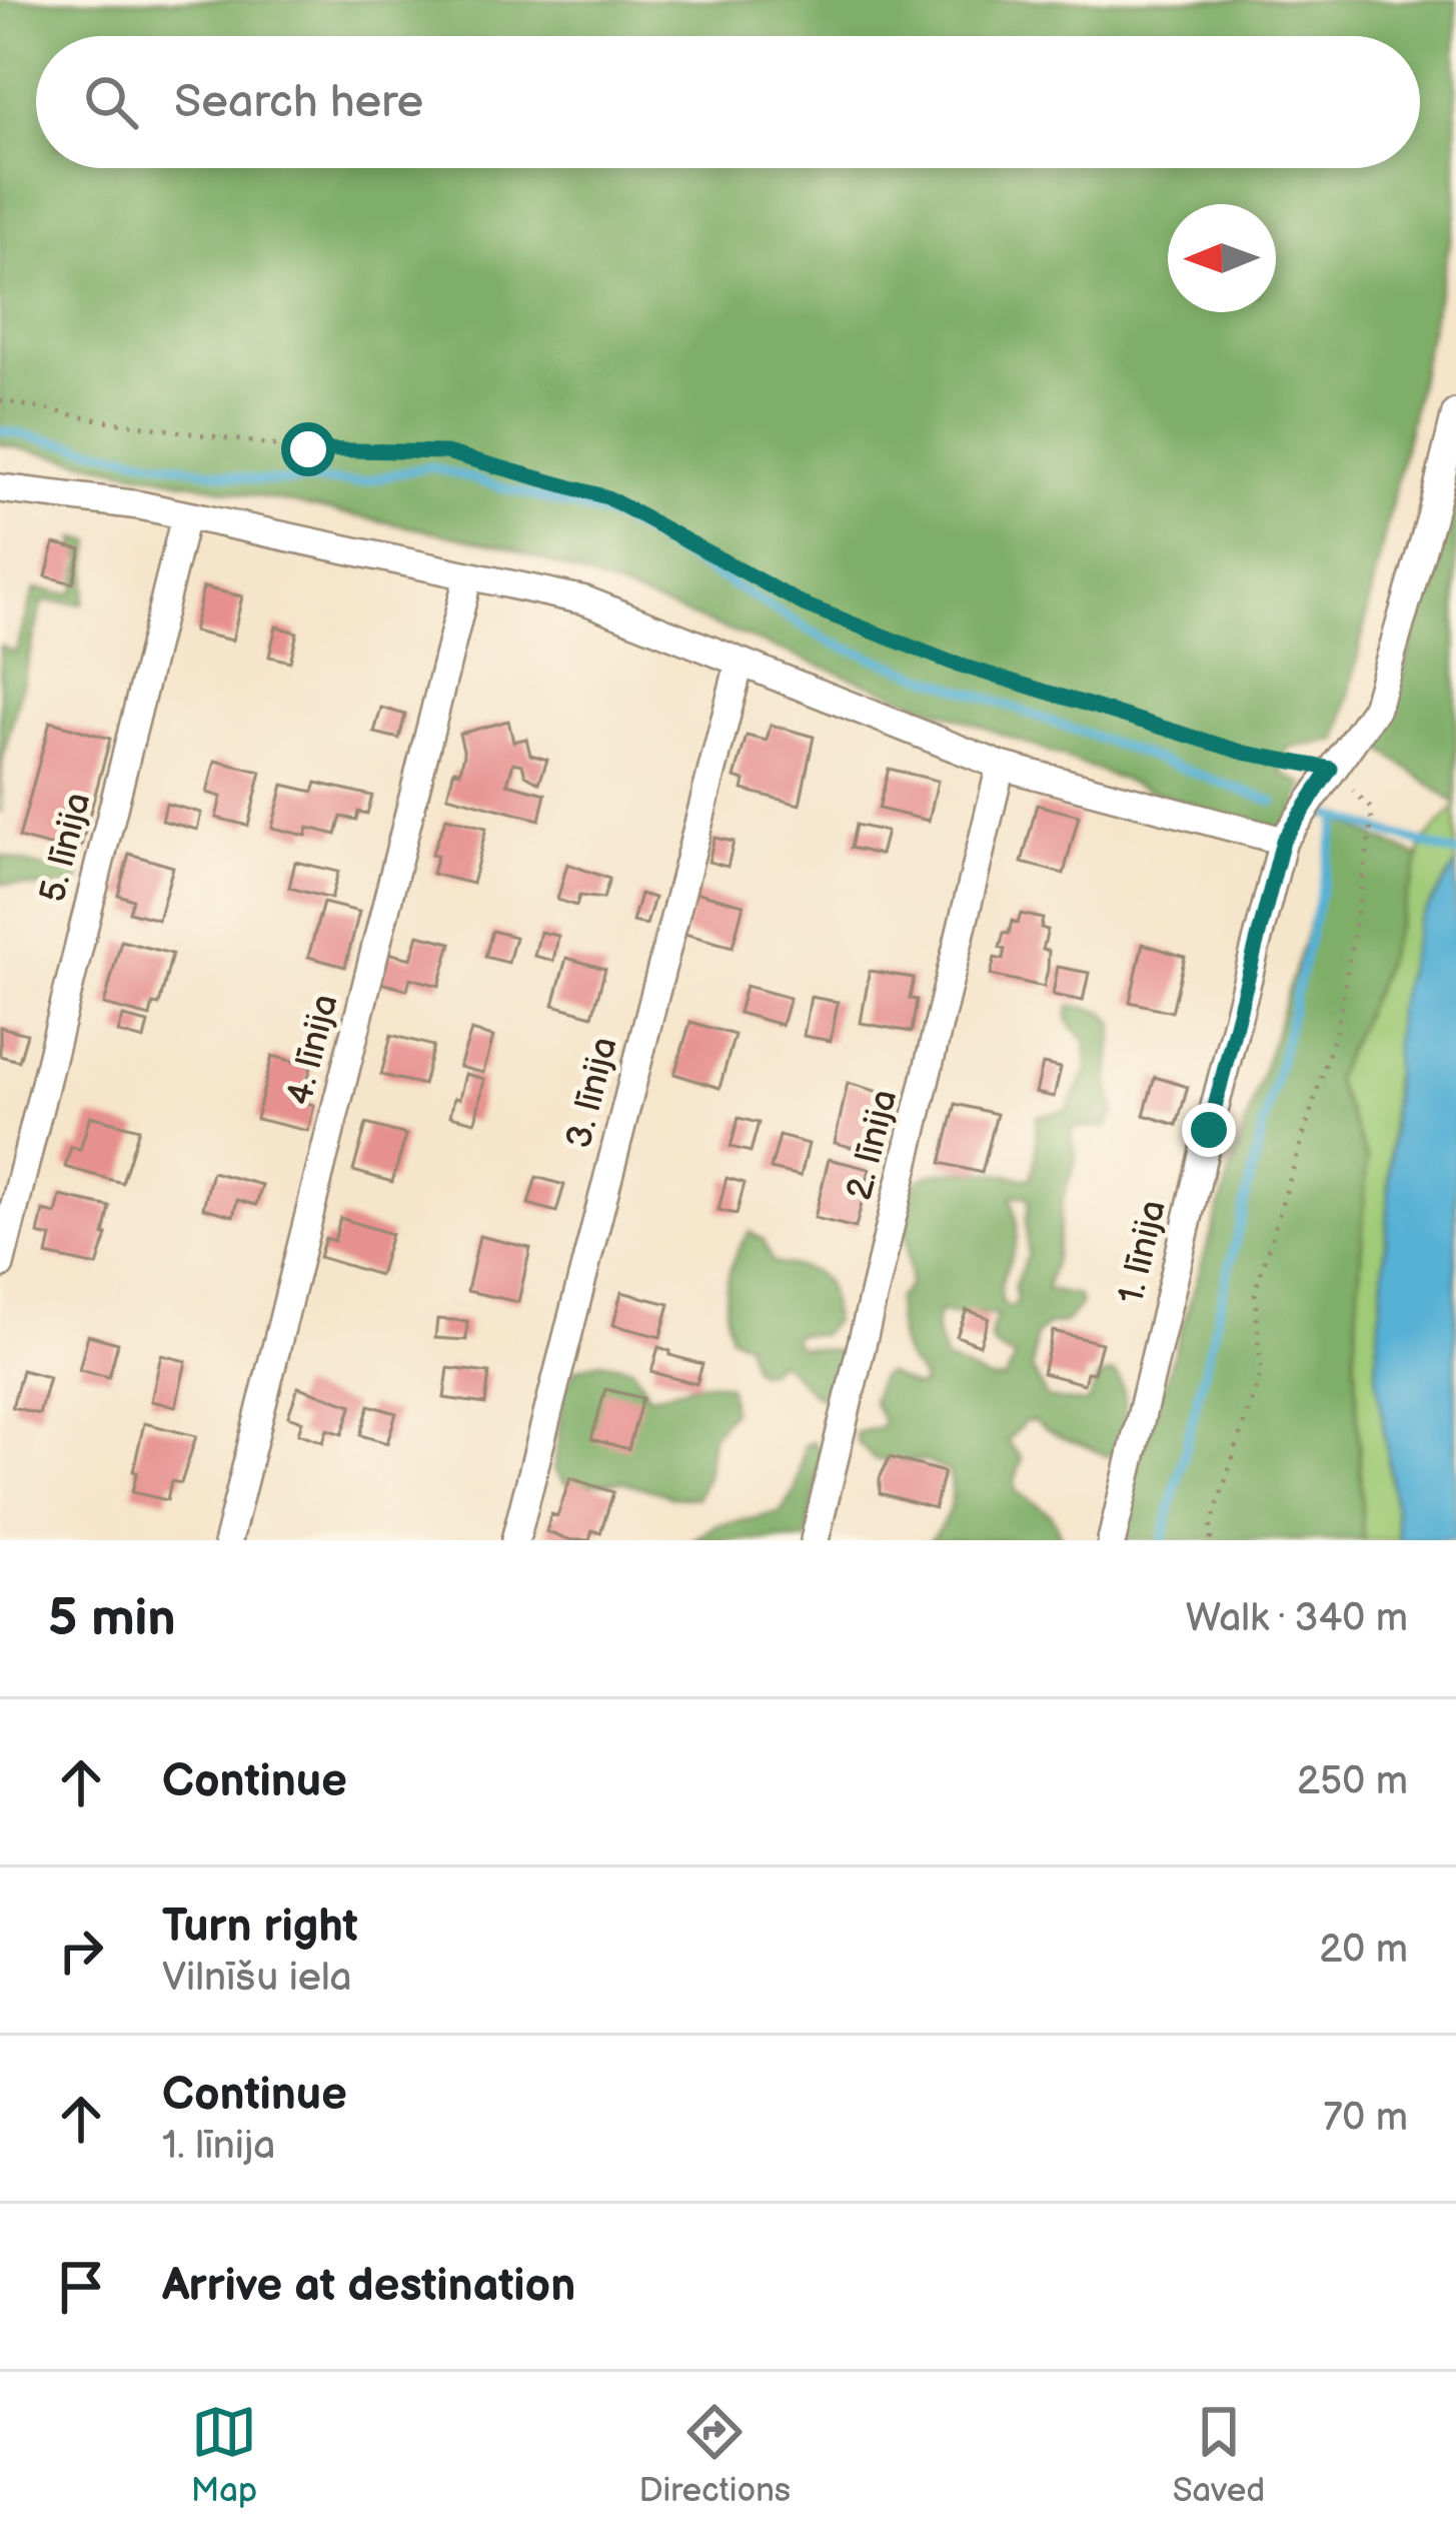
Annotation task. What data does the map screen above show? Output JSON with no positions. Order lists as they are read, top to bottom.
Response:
{
  "streets": {
    "street": [
      "5. līnija",
      "4. līnija",
      "3. līnija",
      "2. līnija",
      "1. līnija"
    ]
  },
  "north": "left",
  "page": {
    "search": "Search here",
    "heading": ["5 min", "Walk · 340 m"],
    "list": [
      ["Continue", "250 m"],
      ["Turn right", "Vilnīšu iela", "20 m"],
      ["Continue", "1. līnija", "70 m"],
      "Arrive at destination"
    ],
    "nav": ["Map", "Directions", "Saved"]
  }
}
